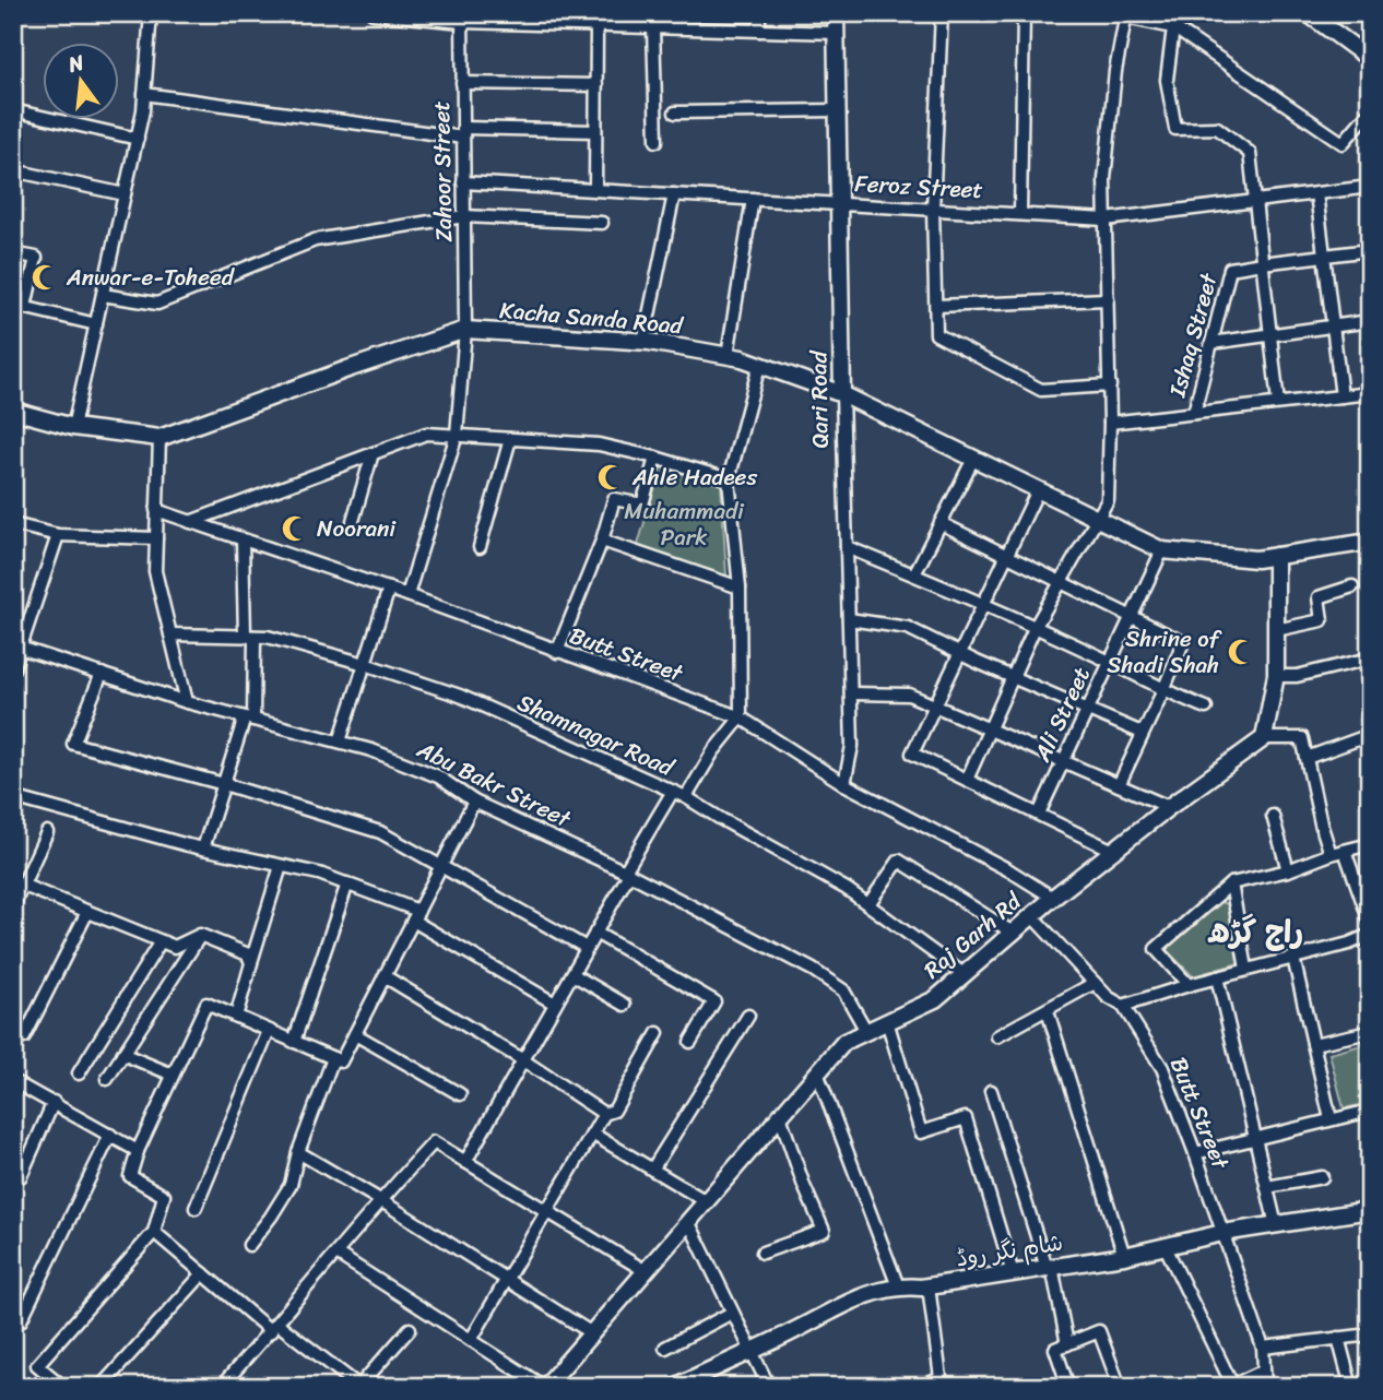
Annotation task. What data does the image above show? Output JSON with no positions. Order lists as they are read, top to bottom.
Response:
{
  "streets": {
    "main road": [
      "Kacha Sanda Road",
      "Qari Road",
      "Raj Garh Rd",
      "شام نگر روڈ"
    ],
    "street": [
      "Zahoor Street",
      "Feroz Street",
      "Ishaq Street",
      "Butt Street",
      "Ali Street",
      "Shamnagar Road",
      "Abu Bakr Street"
    ]
  },
  "crossings": [
    ["Zahoor Street", "Feroz Street"],
    ["Zahoor Street", "Kacha Sanda Road"],
    ["Zahoor Street", "Butt Street"],
    ["Feroz Street", "Qari Road"],
    ["Kacha Sanda Road", "Qari Road"],
    ["Kacha Sanda Road", "Ali Street"],
    ["Qari Road", "Butt Street"],
    ["Butt Street", "Raj Garh Rd"],
    ["Butt Street", "شام نگر روڈ"],
    ["Shamnagar Road", "Raj Garh Rd"],
    ["Abu Bakr Street", "Raj Garh Rd"]
  ],
  "districts": ["راج گڑھ"],
  "parks": ["Muhammadi Park"],
  "places": {
    "mosque": [
      "Anwar-e-Toheed",
      "Ahle Hadees",
      "Noorani",
      "Shrine of Shadi Shah"
    ]
  },
  "north": "top"
}
